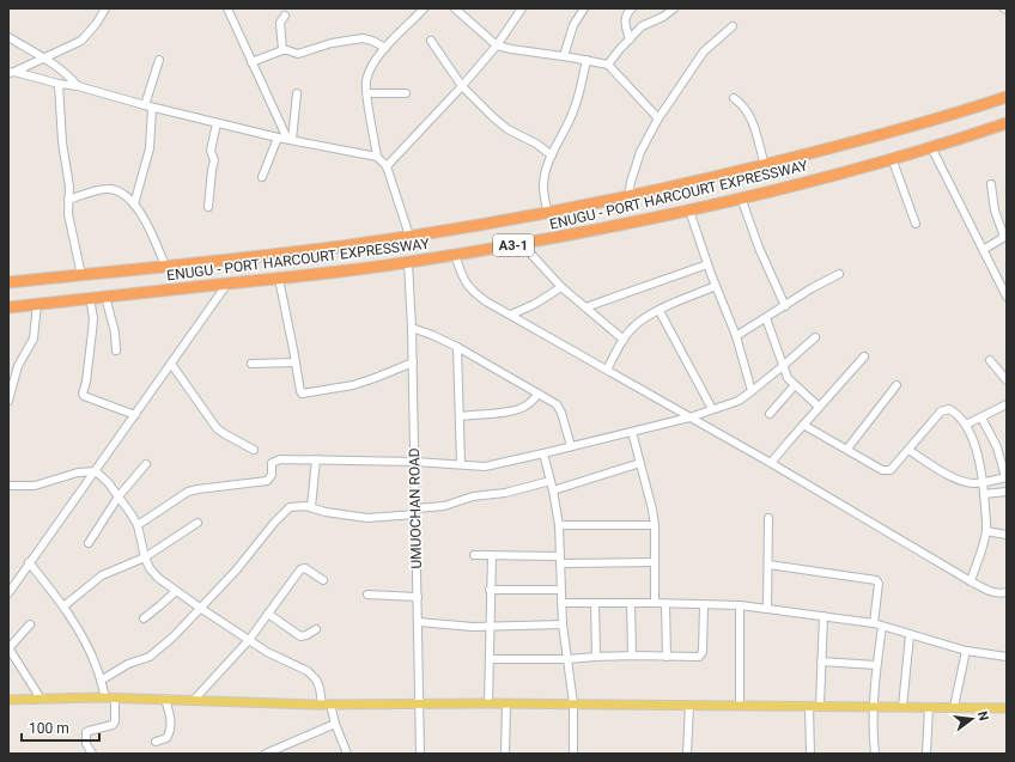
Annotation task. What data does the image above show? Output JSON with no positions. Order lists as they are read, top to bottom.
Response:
{
  "streets": {
    "highway": ["ENUGU - PORT HARCOURT EXPRESSWAY", "A3-1"],
    "street": ["UMUOCHAN ROAD"]
  },
  "crossings": [
    ["ENUGU - PORT HARCOURT EXPRESSWAY", "UMUOCHAN ROAD"]
  ],
  "scale_bar": "100 m",
  "north": "right"
}
